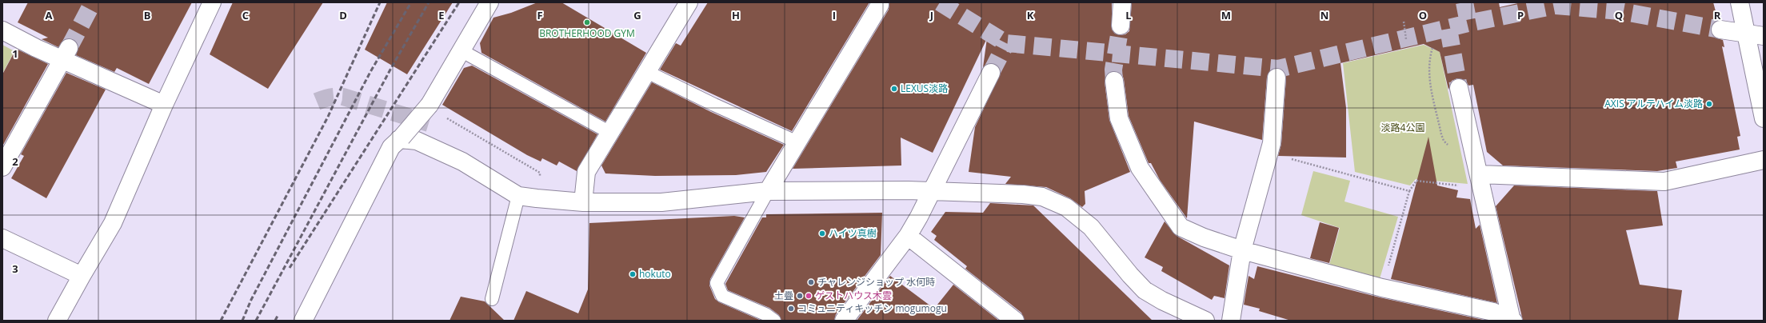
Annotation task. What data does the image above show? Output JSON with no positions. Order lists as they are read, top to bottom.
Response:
{
  "parks": ["淡路4公園"],
  "places": [
    "BROTHERHOOD GYM",
    "LEXUS淡路",
    "AXIS アルテハイム淡路",
    "ハイツ真樹",
    "hokuto",
    "チャレンジショップ 水何時",
    "土疊",
    "ゲストハウス木雲",
    "コミュニティキッチン mogumogu"
  ],
  "grid": {
    "columns": [
      "A",
      "B",
      "C",
      "D",
      "E",
      "F",
      "G",
      "H",
      "I",
      "J",
      "K",
      "L",
      "M",
      "N",
      "O",
      "P",
      "Q",
      "R"
    ],
    "rows": ["1", "2", "3"]
  }
}
